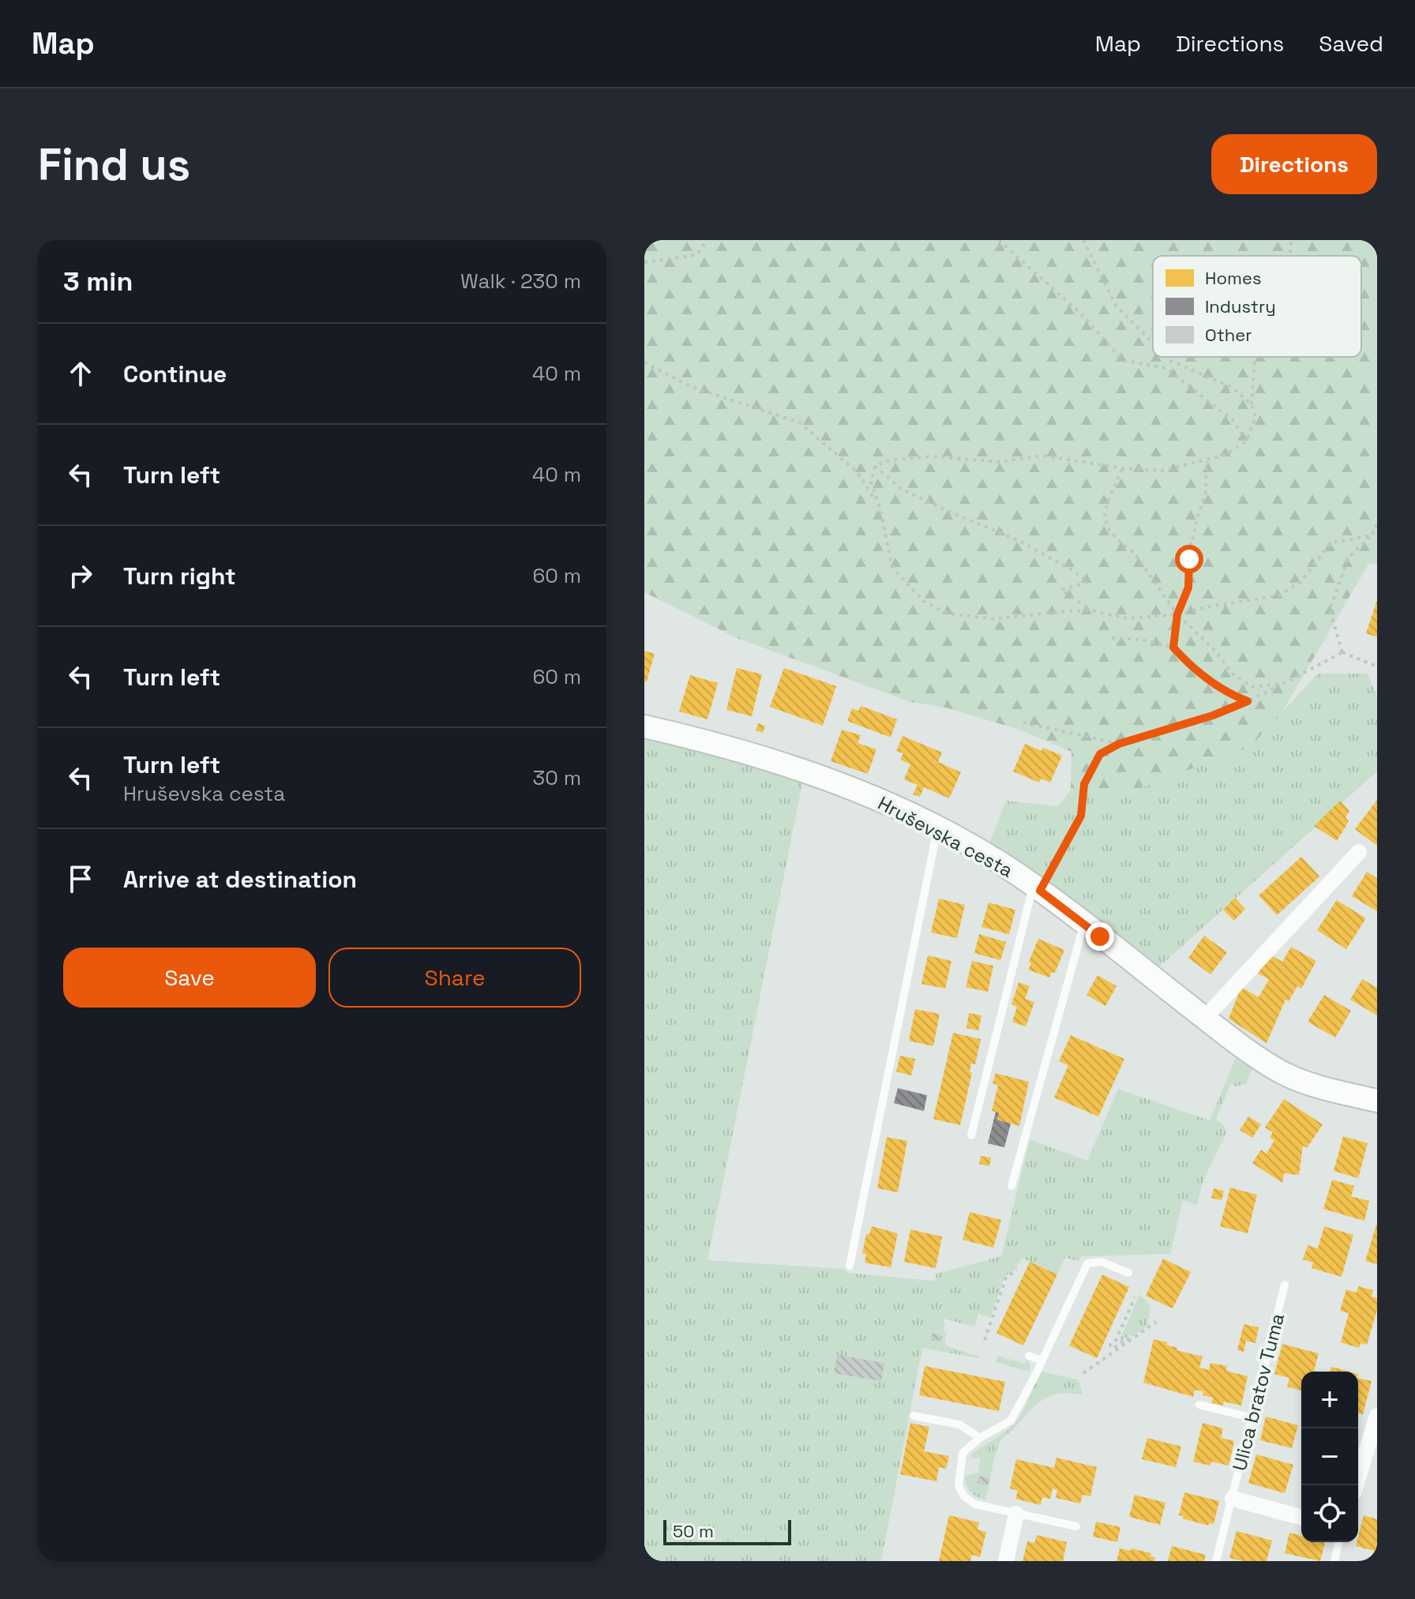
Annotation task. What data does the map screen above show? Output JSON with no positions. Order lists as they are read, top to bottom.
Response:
{
  "streets": {
    "street": ["Hruševska cesta"],
    "lane": ["Ulica bratov Tuma"]
  },
  "legend": ["Homes", "Industry", "Other"],
  "scale_bar": "50 m",
  "page": {
    "header": "Map",
    "nav": ["Map", "Directions", "Saved"],
    "buttons": [
      "Directions",
      ["Save", "Share"]
    ],
    "title": "Find us",
    "heading": ["3 min", "Walk · 230 m"],
    "list": [
      ["Continue", "40 m"],
      ["Turn left", "40 m"],
      ["Turn right", "60 m"],
      ["Turn left", "60 m"],
      ["Turn left", "Hruševska cesta", "30 m"],
      "Arrive at destination"
    ],
    "map_buttons": ["+", "−"],
    "scale": "50 m"
  }
}
